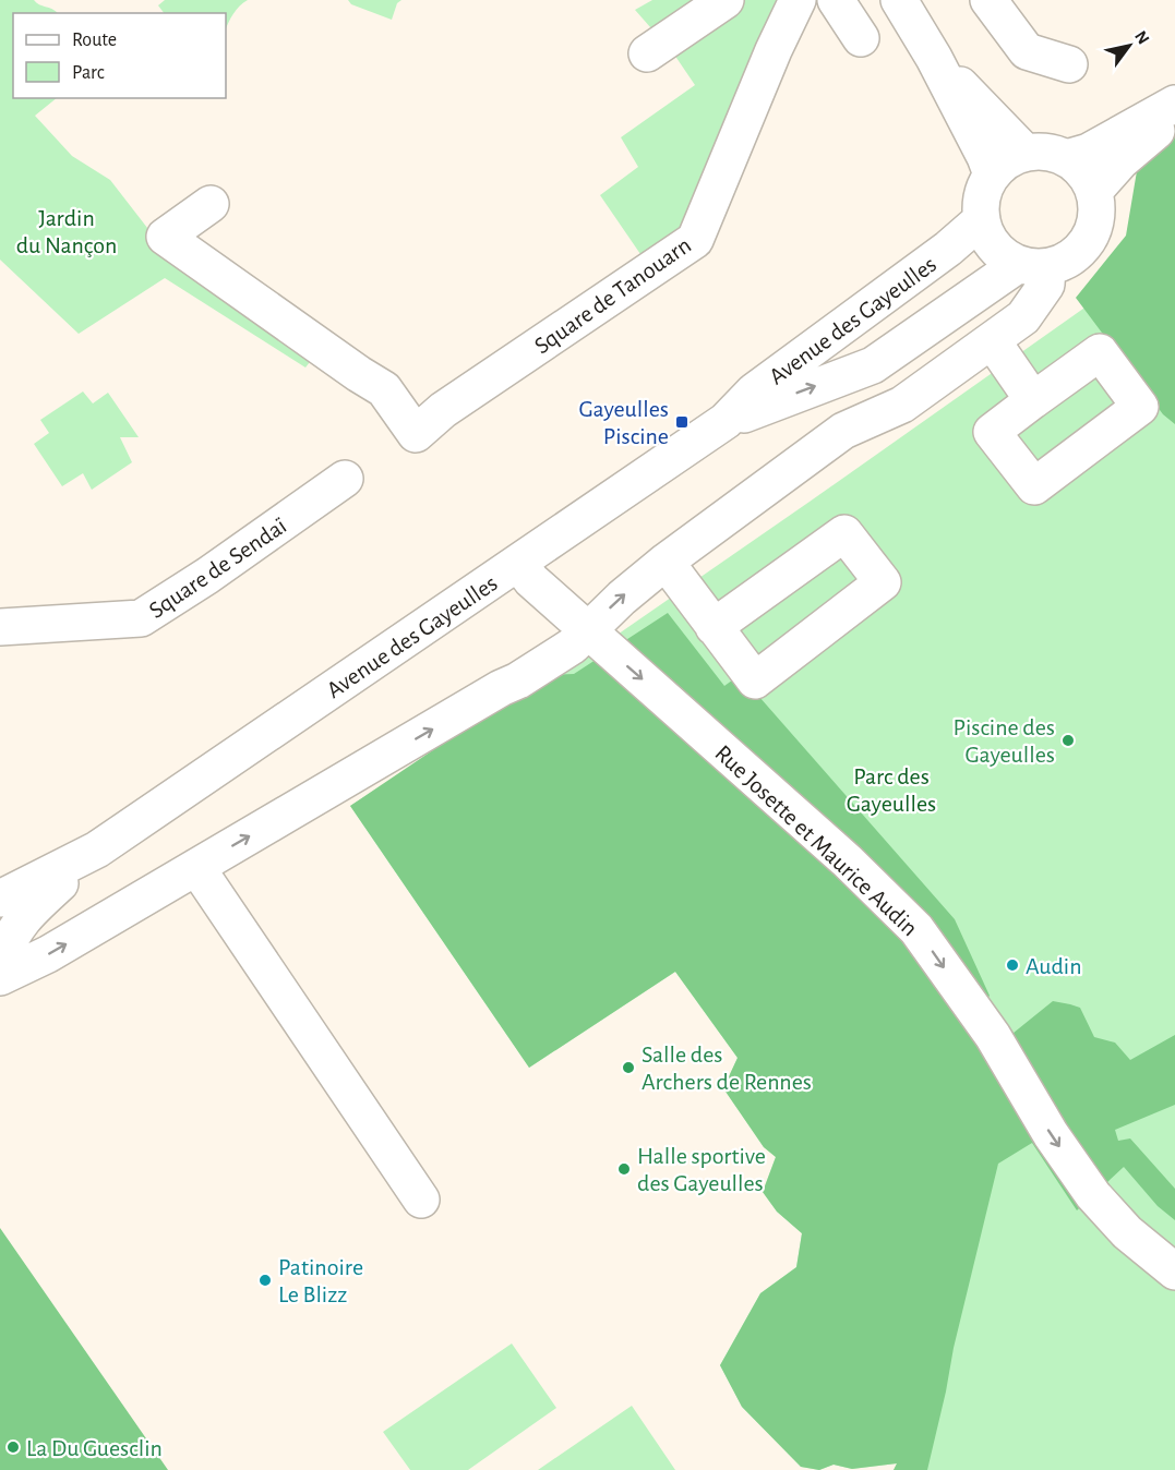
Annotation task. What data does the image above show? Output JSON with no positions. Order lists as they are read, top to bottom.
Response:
{
  "streets": {
    "street": [
      "Square de Tanouarn",
      "Avenue des Gayeulles",
      "Square de Sendaï",
      "Rue Josette et Maurice Audin"
    ]
  },
  "crossings": [
    ["Avenue des Gayeulles", "Rue Josette et Maurice Audin"]
  ],
  "one_way": ["Rue Josette et Maurice Audin"],
  "parks": ["Jardin du Nançon", "Parc des Gayeulles"],
  "places": {
    "transit": ["Gayeulles Piscine"],
    "other": [
      "Piscine des Gayeulles",
      "Audin",
      "Salle des Archers de Rennes",
      "Halle sportive des Gayeulles",
      "Patinoire Le Blizz",
      "La Du Guesclin"
    ]
  },
  "legend": ["Route", "Parc"],
  "north": "top right"
}
